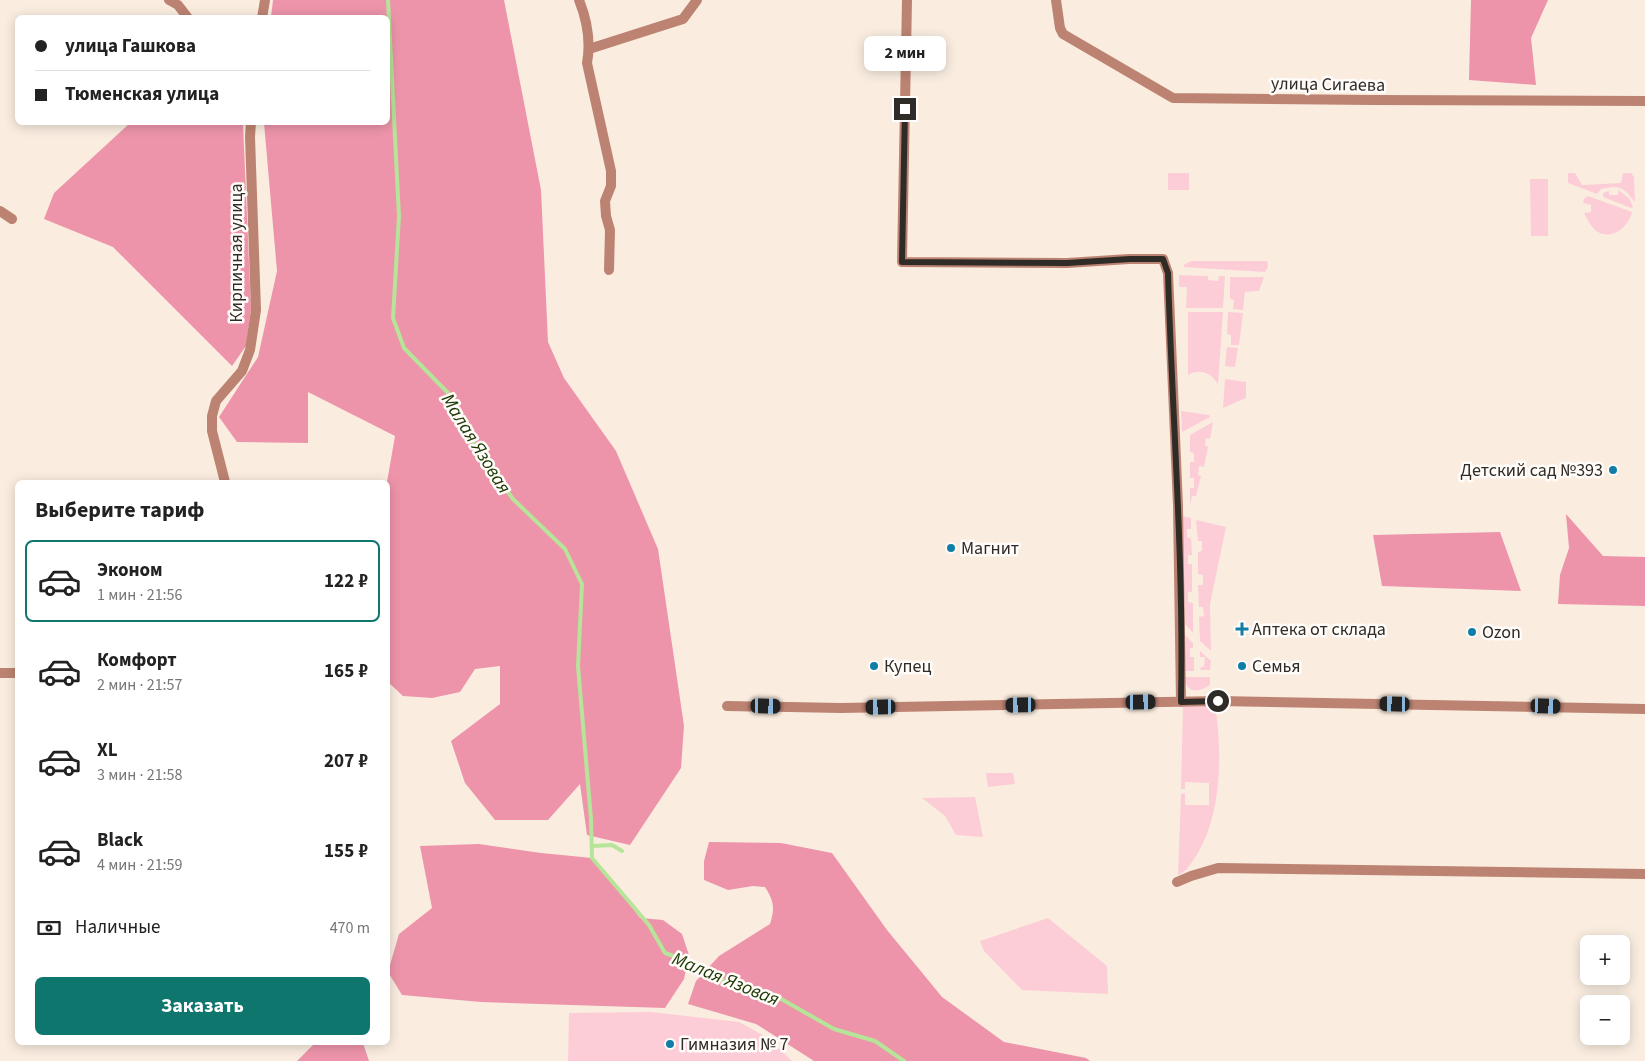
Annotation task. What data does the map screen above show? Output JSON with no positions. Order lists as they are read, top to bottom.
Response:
{
  "streets": {
    "street": ["улица Сигаева", "Кирпичная улица"]
  },
  "water": ["Малая Язовая"],
  "places": {
    "other": [
      "Детский сад №393",
      "Магнит",
      "Ozon",
      "Купец",
      "Семья",
      "Гимназия № 7"
    ],
    "health": ["Аптека от склада"]
  },
  "page": {
    "banner": ["улица Гашкова", "Тюменская улица"],
    "bubble": "2 мин",
    "heading": "Выберите тариф",
    "list": [
      {
        "name": "Эконом",
        "note": "1 мин · 21:56",
        "value": "122 ₽"
      },
      {
        "name": "Комфорт",
        "note": "2 мин · 21:57",
        "value": "165 ₽"
      },
      {
        "name": "XL",
        "note": "3 мин · 21:58",
        "value": "207 ₽"
      },
      {
        "name": "Black",
        "note": "4 мин · 21:59",
        "value": "155 ₽"
      }
    ],
    "pay": ["Наличные", "470 m"],
    "map_buttons": ["+", "−"],
    "buttons": "Заказать"
  }
}
